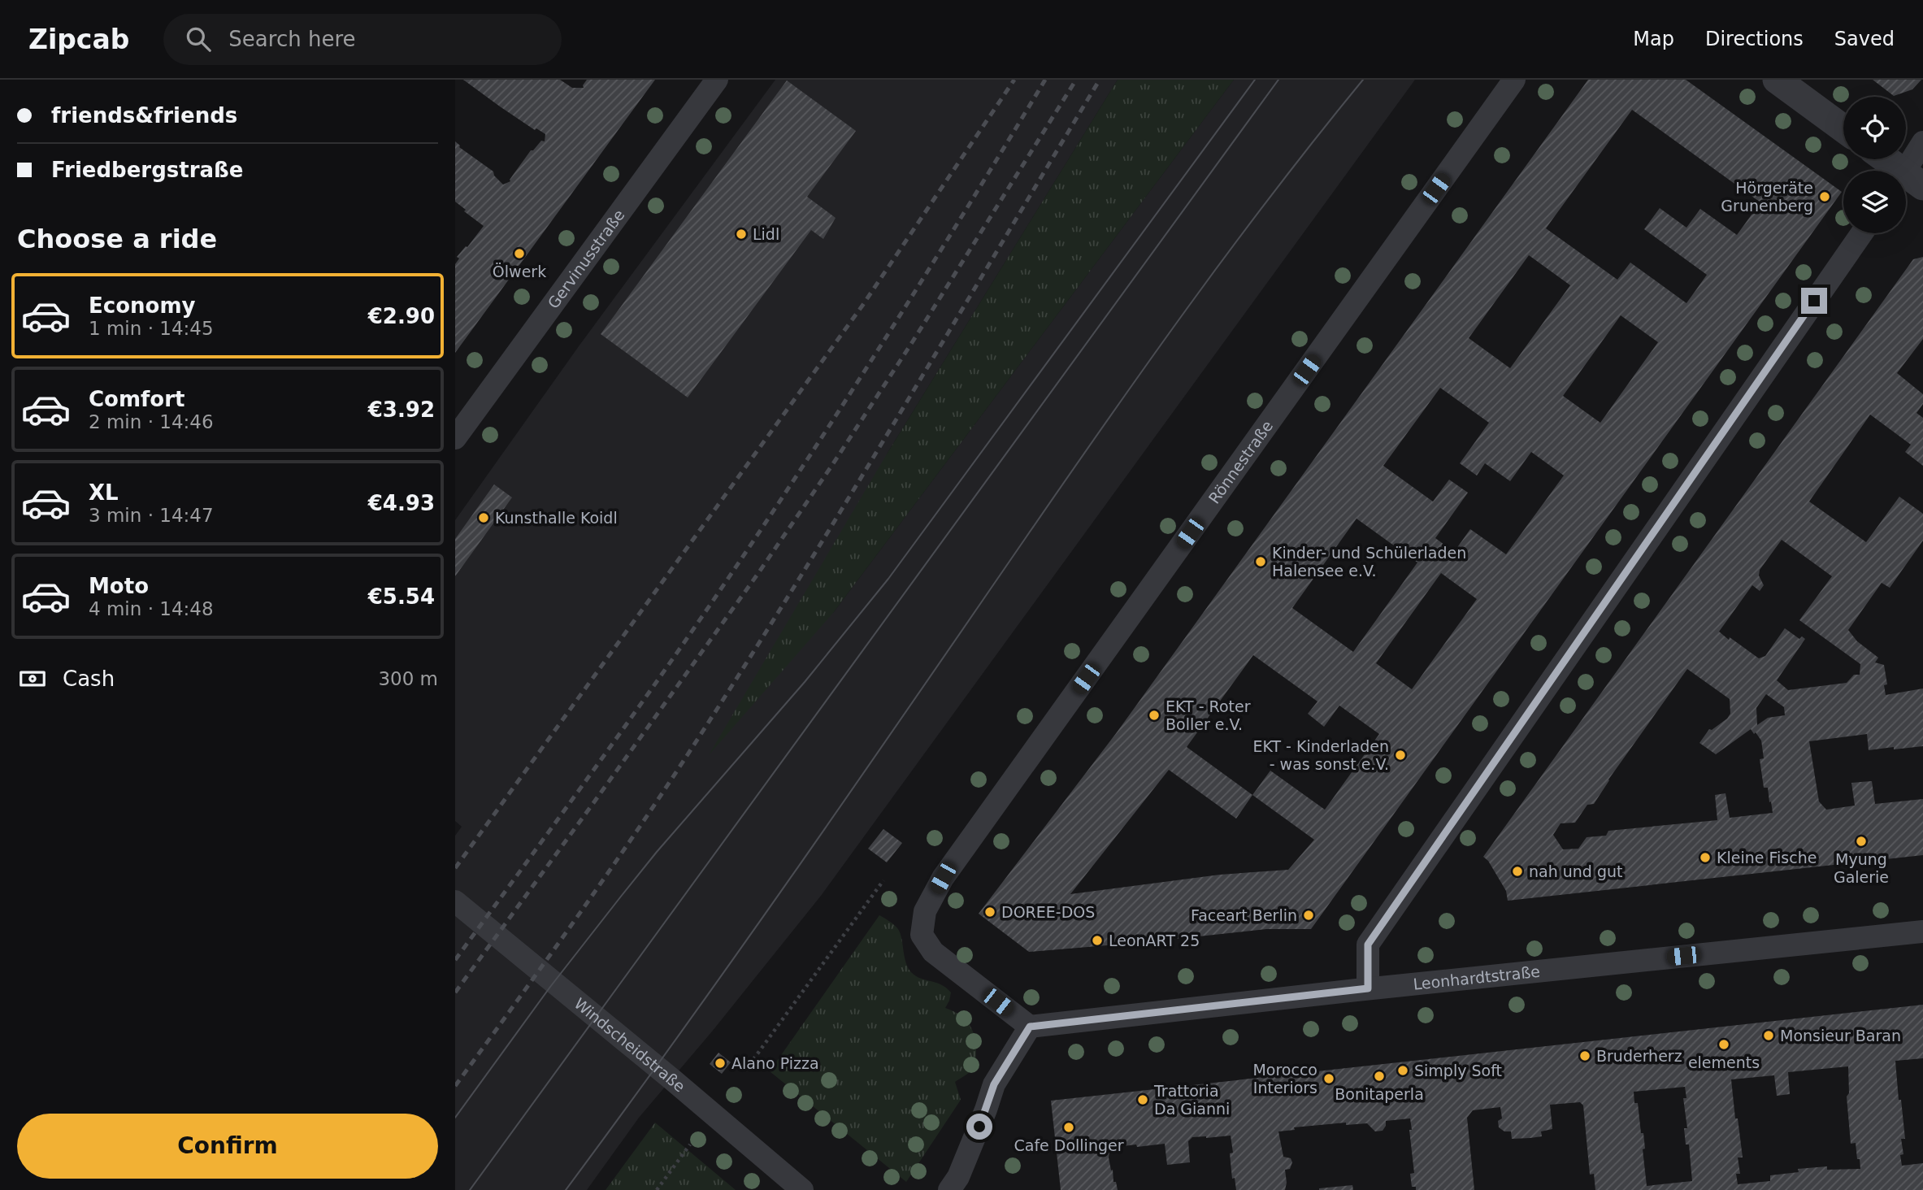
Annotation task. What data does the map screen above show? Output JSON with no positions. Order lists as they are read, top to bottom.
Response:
{
  "streets": {
    "street": [
      "Gervinusstraße",
      "Rönnestraße",
      "Leonhardtstraße",
      "Windscheidstraße"
    ]
  },
  "crossings": [
    ["Rönnestraße", "Leonhardtstraße"]
  ],
  "places": [
    "Hörgeräte Grunenberg",
    "Lidl",
    "Ölwerk",
    "Kunsthalle Koidl",
    "Kinder- und Schülerladen Halensee e.V.",
    "EKT - Roter Boller e.V.",
    "EKT - Kinderladen - was sonst e.V.",
    "Myung Galerie",
    "Kleine Fische",
    "nah und gut",
    "DOREE-DOS",
    "Faceart Berlin",
    "LeonART 25",
    "Monsieur Baran",
    "elements",
    "Bruderherz",
    "Alano Pizza",
    "Simply Soft",
    "Bonitaperla",
    "Morocco Interiors",
    "Trattoria Da Gianni",
    "Cafe Dollinger"
  ],
  "page": {
    "header": "Zipcab",
    "search": "Search here",
    "nav": ["Map", "Directions", "Saved"],
    "banner": ["friends&friends", "Friedbergstraße"],
    "heading": "Choose a ride",
    "list": [
      {
        "name": "Economy",
        "note": "1 min · 14:45",
        "value": "€2.90"
      },
      {
        "name": "Comfort",
        "note": "2 min · 14:46",
        "value": "€3.92"
      },
      {
        "name": "XL",
        "note": "3 min · 14:47",
        "value": "€4.93"
      },
      {
        "name": "Moto",
        "note": "4 min · 14:48",
        "value": "€5.54"
      }
    ],
    "pay": ["Cash", "300 m"],
    "buttons": "Confirm"
  }
}
